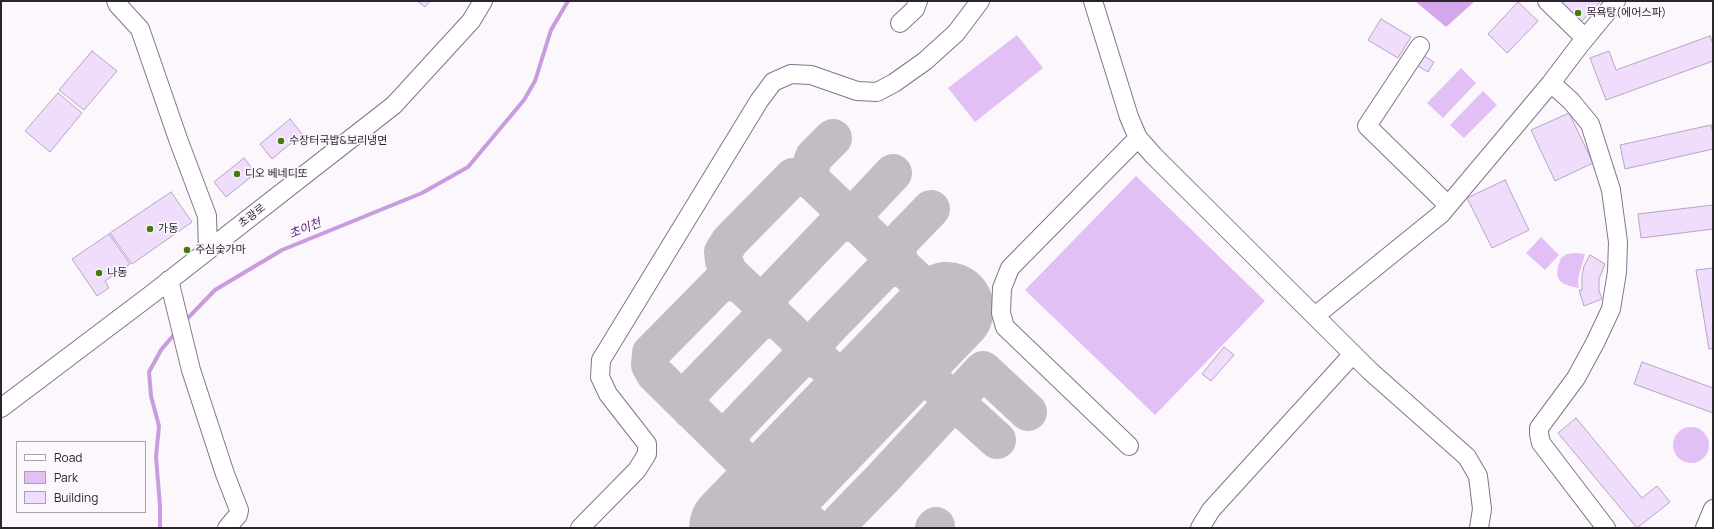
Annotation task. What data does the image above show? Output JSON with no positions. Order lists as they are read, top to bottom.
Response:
{
  "streets": {
    "street": ["초광로"]
  },
  "water": ["초이천"],
  "places": [
    "목욕탕(에어스파)",
    "수장터국밥&보리냉면",
    "디오 베네디또",
    "가동",
    "주심숯가마",
    "나동"
  ],
  "legend": ["Road", "Park", "Building"]
}
